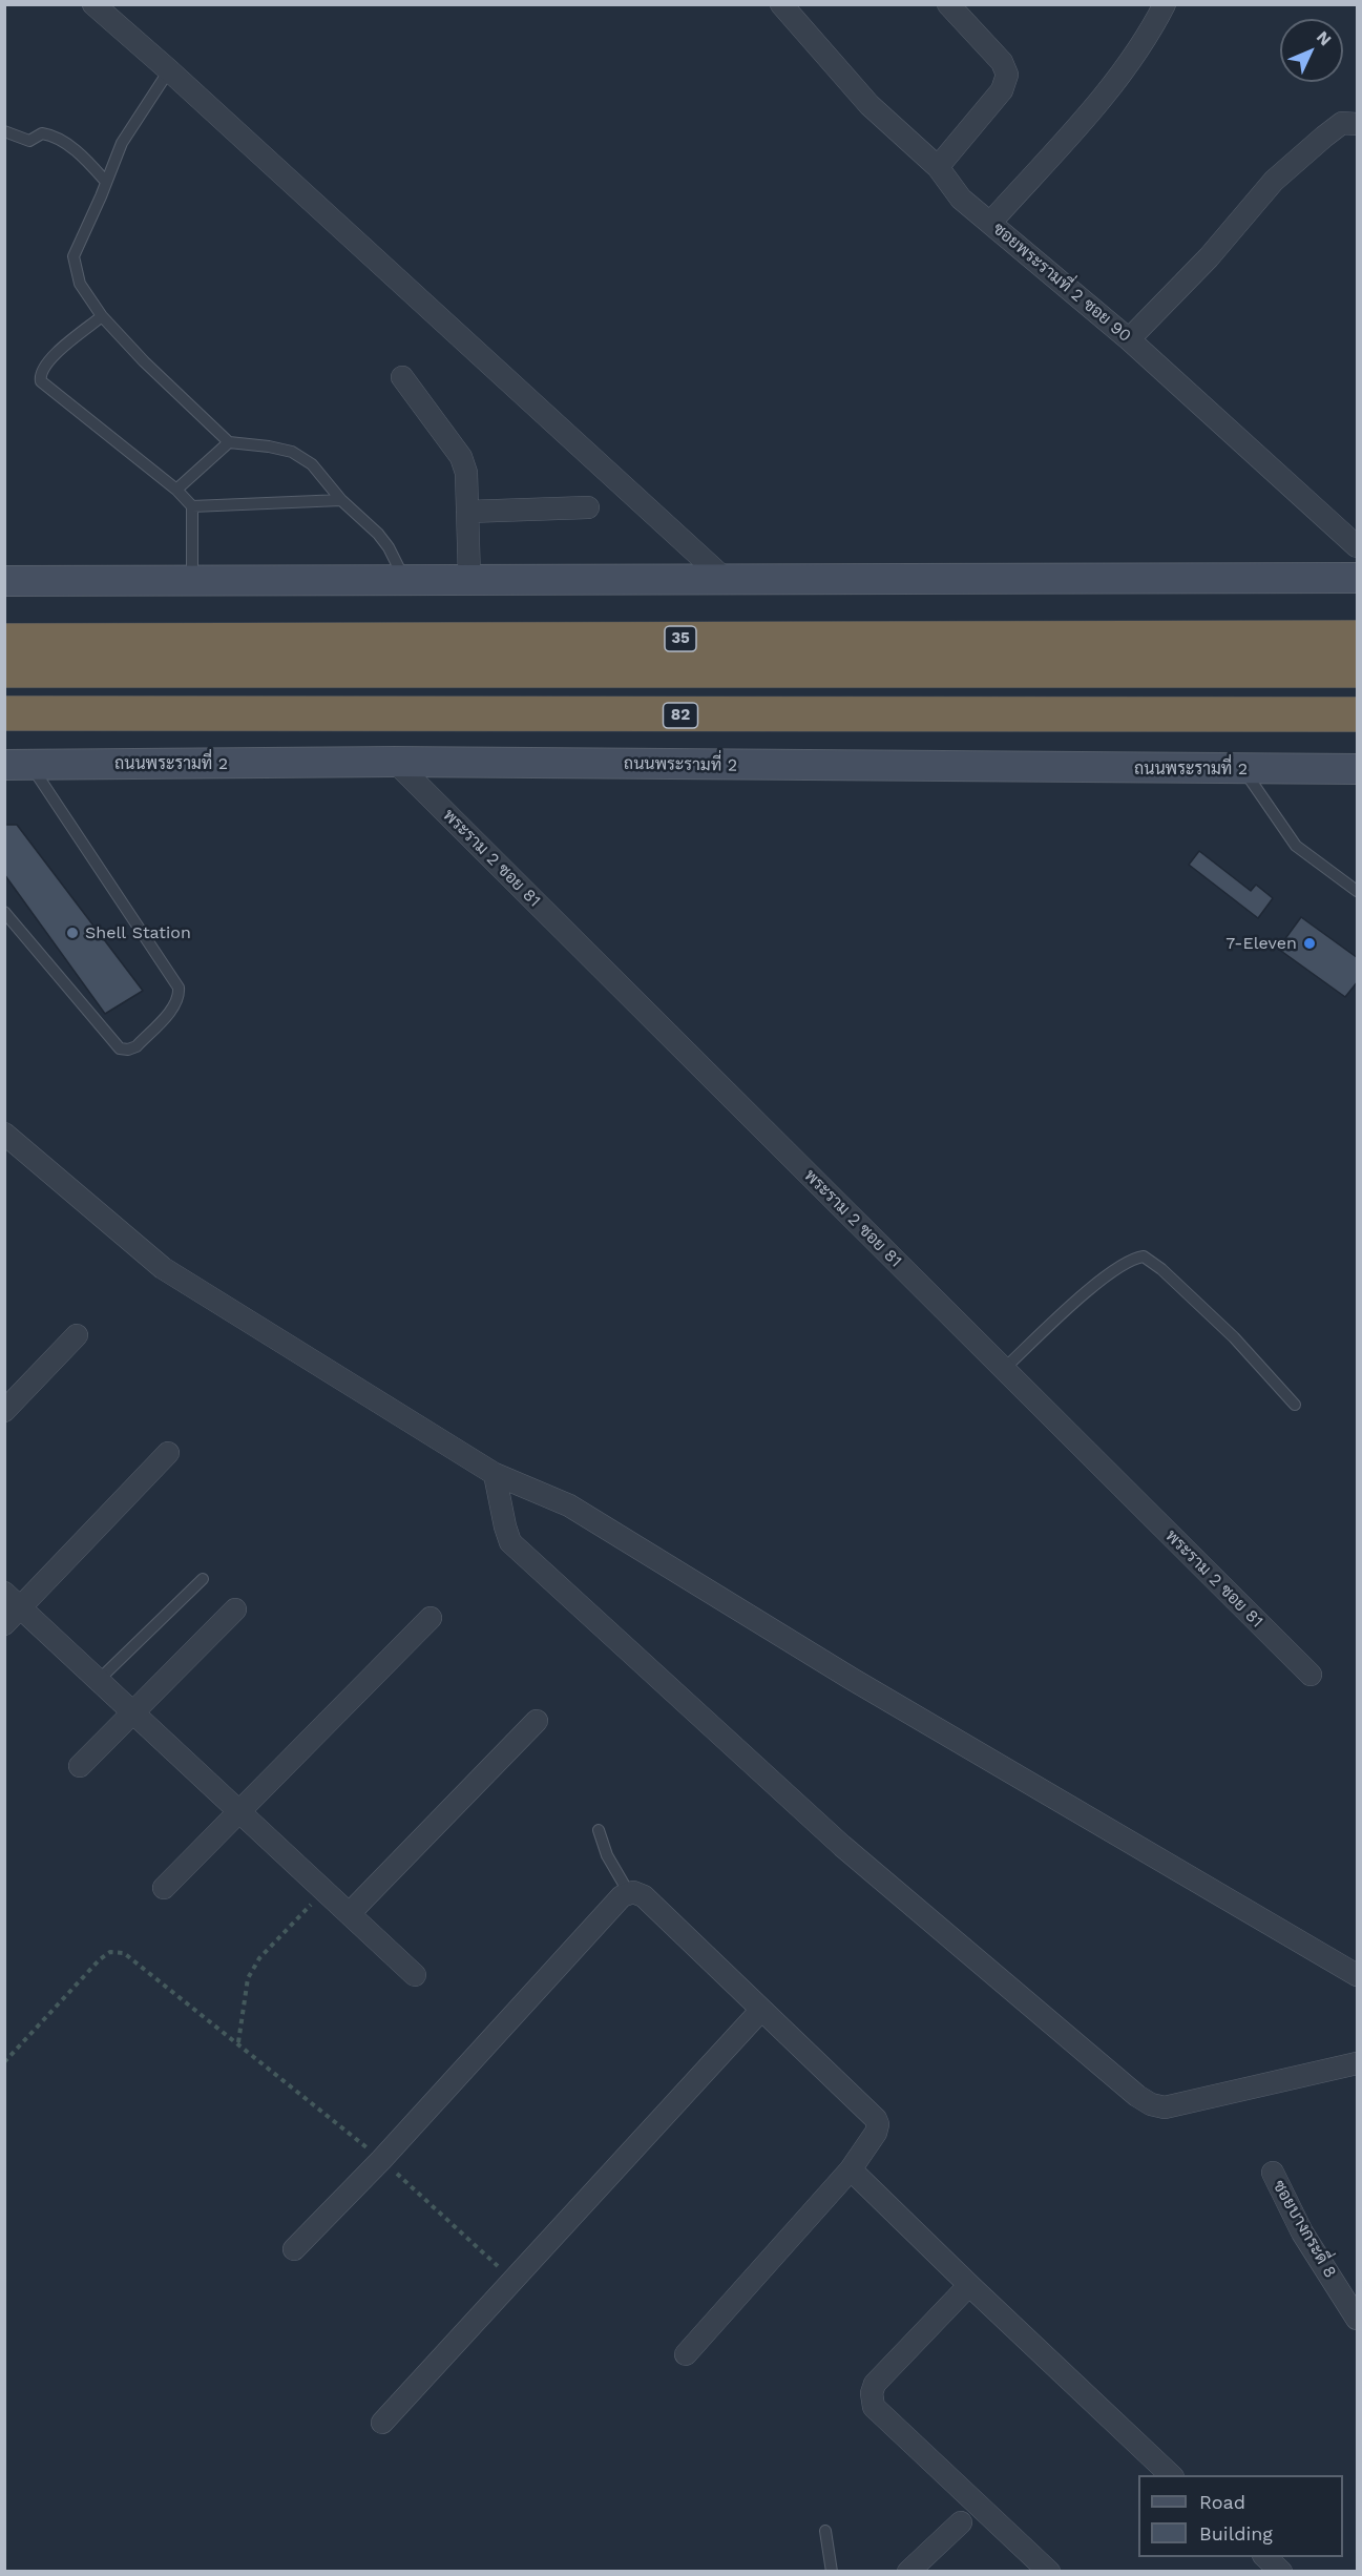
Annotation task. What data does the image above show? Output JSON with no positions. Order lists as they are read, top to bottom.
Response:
{
  "streets": {
    "highway": ["35"],
    "main road": ["ถนนพระรามที่ 2"],
    "street": ["ซอยพระรามที่ 2 ซอย 90", "พระราม 2 ซอย 81", "ซอยบางกระดี่ 8"]
  },
  "crossings": [
    ["ถนนพระรามที่ 2", "พระราม 2 ซอย 81"]
  ],
  "places": ["Shell Station", "7-Eleven"],
  "legend": ["Road", "Building"],
  "north": "top right"
}
